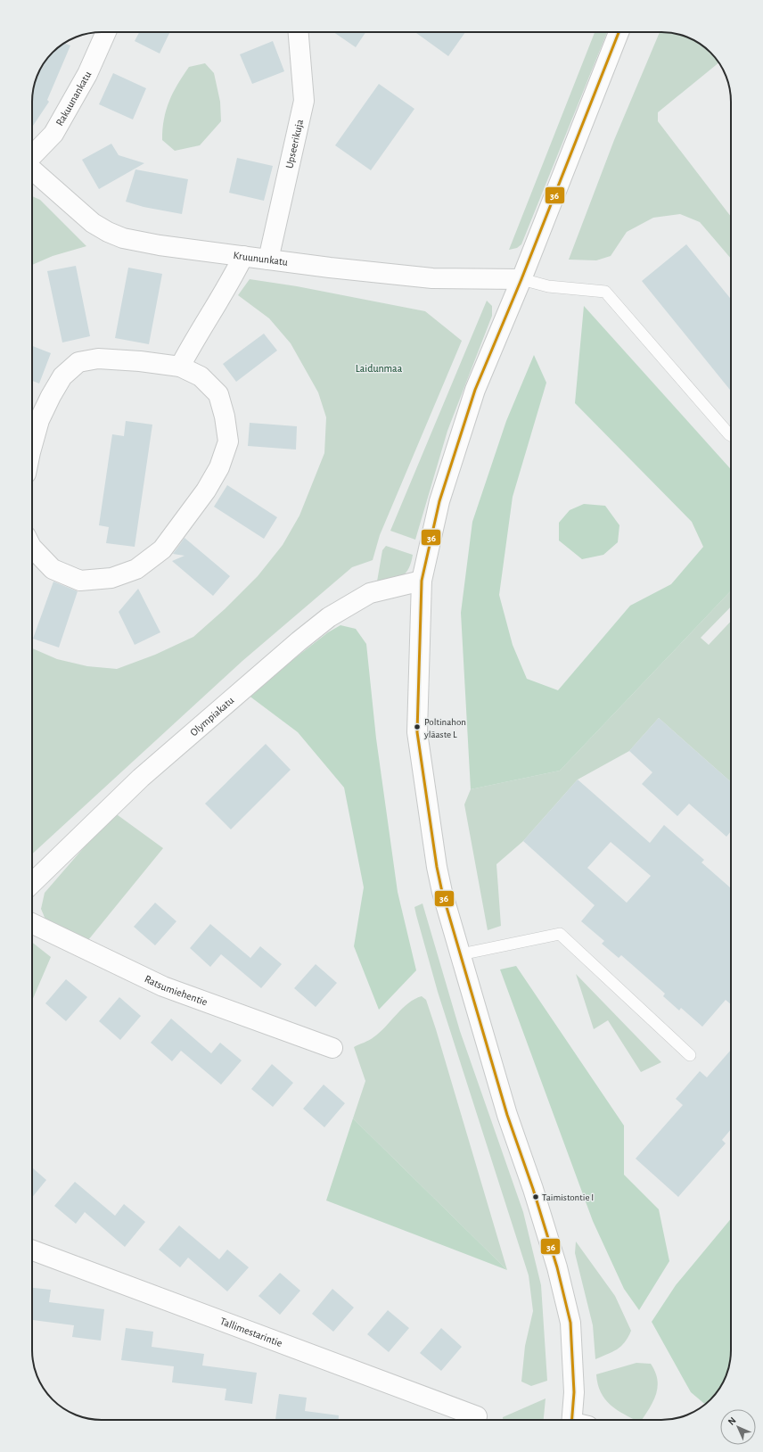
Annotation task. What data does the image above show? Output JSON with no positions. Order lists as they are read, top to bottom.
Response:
{
  "streets": {
    "street": [
      "Rakuunankatu",
      "Upseerikuja",
      "Kruununkatu",
      "Olympiakatu",
      "Ratsumiehentie",
      "Tallimestarintie"
    ]
  },
  "crossings": [
    ["Upseerikuja", "Kruununkatu"]
  ],
  "parks": ["Laidunmaa"],
  "places": ["Poltinahon yläaste L", "Taimistontie I"],
  "lines": ["transit line 36"],
  "north": "top left"
}
